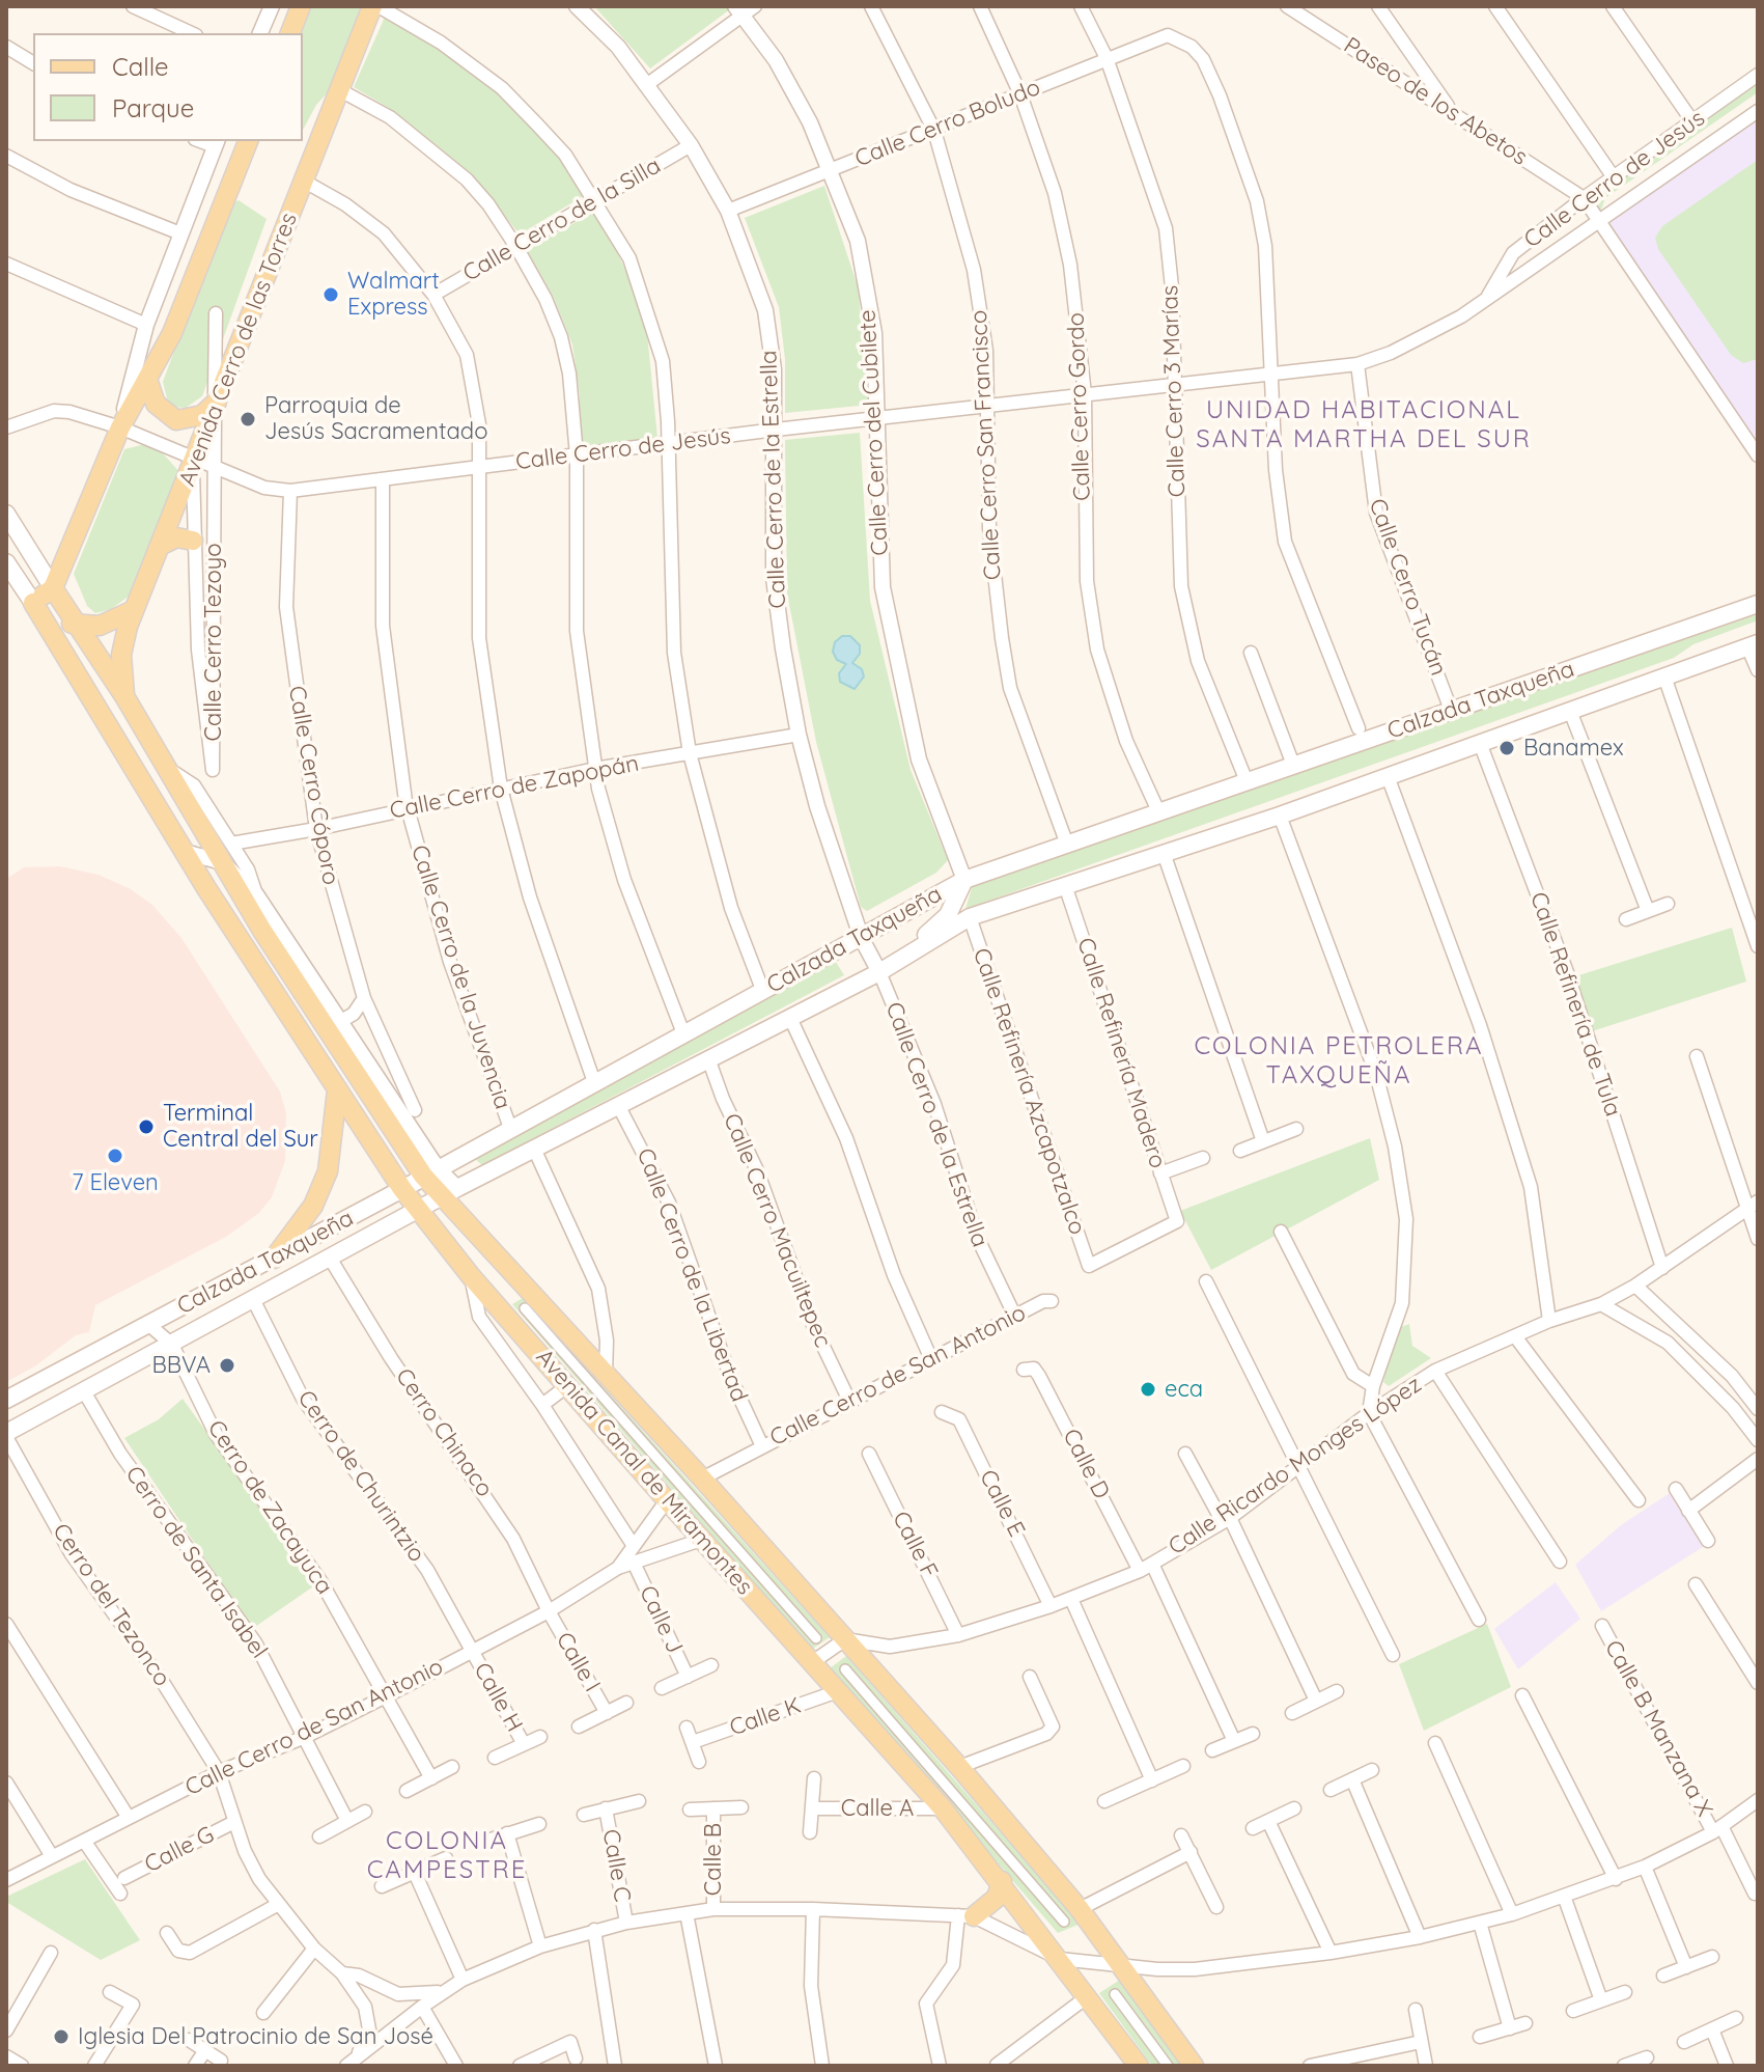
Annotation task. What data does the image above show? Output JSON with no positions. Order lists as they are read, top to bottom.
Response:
{
  "streets": {
    "main road": ["Avenida Cerro de las Torres", "Calzada Taxqueña", "Avenida Canal de Miramontes"],
    "street": [
      "Paseo de los Abetos",
      "Calle Cerro Boludo",
      "Calle Cerro de Jesús",
      "Calle Cerro de la Silla",
      "Calle Cerro 3 Marías",
      "Calle Cerro Gordo",
      "Calle Cerro del Cubilete",
      "Calle Cerro San Francisco",
      "Calle Cerro de la Estrella",
      "Calle Cerro Tucán",
      "Calle Cerro Tezoyo",
      "Calle Cerro Cóporo",
      "Calle Cerro de Zapopán",
      "Calle Cerro de la Juvencia",
      "Calle Refinería de Tula",
      "Calle Refinería Madero",
      "Calle Refinería Azcapotzalco",
      "Calle Cerro Macuiltepec",
      "Calle Cerro de la Libertad",
      "Calle Cerro de San Antonio",
      "Cerro Chinaco",
      "Calle D",
      "Calle Ricardo Monges López",
      "Cerro de Churintzio",
      "Calle E",
      "Cerro de Zacayuca",
      "Calle F",
      "Cerro de Santa Isabel",
      "Cerro del Tezonco",
      "Calle J",
      "Calle I",
      "Calle H",
      "Calle K",
      "Calle B Manzana X",
      "Calle A",
      "Calle G",
      "Calle B",
      "Calle C"
    ]
  },
  "crossings": [
    ["Paseo de los Abetos", "Calle Cerro de Jesús"],
    ["Calle Cerro Boludo", "Calle Cerro de Jesús"],
    ["Calle Cerro Boludo", "Calle Cerro 3 Marías"],
    ["Calle Cerro Boludo", "Calle Cerro Gordo"],
    ["Calle Cerro Boludo", "Calle Cerro del Cubilete"],
    ["Calle Cerro Boludo", "Calle Cerro San Francisco"],
    ["Calle Cerro Boludo", "Calle Cerro de la Estrella"],
    ["Calle Cerro de Jesús", "Avenida Cerro de las Torres"],
    ["Calle Cerro de Jesús", "Calle Cerro 3 Marías"],
    ["Calle Cerro de Jesús", "Calle Cerro Gordo"],
    ["Calle Cerro de Jesús", "Calle Cerro del Cubilete"],
    ["Calle Cerro de Jesús", "Calle Cerro San Francisco"],
    ["Calle Cerro de Jesús", "Calle Cerro de la Estrella"],
    ["Calle Cerro de Jesús", "Calle Cerro Tucán"],
    ["Calle Cerro de Jesús", "Calle Cerro Tezoyo"],
    ["Calle Cerro de Jesús", "Calle Cerro Cóporo"],
    ["Calle Cerro de Jesús", "Calle Cerro de la Juvencia"],
    ["Calle Cerro de la Silla", "Calle Cerro de la Estrella"],
    ["Avenida Cerro de las Torres", "Calle Cerro Tezoyo"],
    ["Avenida Cerro de las Torres", "Avenida Canal de Miramontes"],
    ["Calle Cerro 3 Marías", "Calzada Taxqueña"],
    ["Calle Cerro Gordo", "Calzada Taxqueña"],
    ["Calle Cerro del Cubilete", "Calzada Taxqueña"],
    ["Calle Cerro San Francisco", "Calzada Taxqueña"],
    ["Calle Cerro de la Estrella", "Calzada Taxqueña"],
    ["Calle Cerro de la Estrella", "Calle Cerro de Zapopán"],
    ["Calle Cerro de la Estrella", "Calle Cerro de San Antonio"],
    ["Calle Cerro Tucán", "Calzada Taxqueña"],
    ["Calzada Taxqueña", "Calle Cerro de la Juvencia"],
    ["Calzada Taxqueña", "Calle Refinería de Tula"],
    ["Calzada Taxqueña", "Calle Refinería Madero"],
    ["Calzada Taxqueña", "Calle Refinería Azcapotzalco"],
    ["Calzada Taxqueña", "Calle Cerro Macuiltepec"],
    ["Calzada Taxqueña", "Calle Cerro de la Libertad"],
    ["Calzada Taxqueña", "Cerro Chinaco"],
    ["Calzada Taxqueña", "Avenida Canal de Miramontes"],
    ["Calzada Taxqueña", "Cerro de Churintzio"],
    ["Calzada Taxqueña", "Cerro de Zacayuca"],
    ["Calzada Taxqueña", "Cerro de Santa Isabel"],
    ["Calzada Taxqueña", "Cerro del Tezonco"],
    ["Calle Cerro Cóporo", "Calle Cerro de Zapopán"],
    ["Calle Cerro de Zapopán", "Calle Cerro de la Juvencia"],
    ["Calle Cerro de Zapopán", "Avenida Canal de Miramontes"],
    ["Calle Refinería de Tula", "Calle Ricardo Monges López"],
    ["Calle Refinería Madero", "Calle Refinería Azcapotzalco"],
    ["Calle Cerro Macuiltepec", "Calle Cerro de San Antonio"],
    ["Calle Cerro de la Libertad", "Calle Cerro de San Antonio"],
    ["Calle Cerro de San Antonio", "Cerro Chinaco"],
    ["Calle Cerro de San Antonio", "Avenida Canal de Miramontes"],
    ["Calle Cerro de San Antonio", "Cerro de Churintzio"],
    ["Calle Cerro de San Antonio", "Cerro de Zacayuca"],
    ["Calle Cerro de San Antonio", "Cerro de Santa Isabel"],
    ["Calle Cerro de San Antonio", "Cerro del Tezonco"],
    ["Calle Cerro de San Antonio", "Calle J"],
    ["Calle Cerro de San Antonio", "Calle I"],
    ["Calle Cerro de San Antonio", "Calle H"],
    ["Cerro Chinaco", "Calle I"],
    ["Calle D", "Calle Ricardo Monges López"],
    ["Calle Ricardo Monges López", "Avenida Canal de Miramontes"],
    ["Calle Ricardo Monges López", "Calle E"],
    ["Calle Ricardo Monges López", "Calle F"],
    ["Avenida Canal de Miramontes", "Calle K"],
    ["Avenida Canal de Miramontes", "Calle A"],
    ["Cerro de Churintzio", "Calle H"],
    ["Cerro del Tezonco", "Calle G"]
  ],
  "districts": ["UNIDAD HABITACIONAL SANTA MARTHA DEL SUR", "COLONIA PETROLERA TAXQUEÑA", "COLONIA CAMPESTRE"],
  "places": [
    "Walmart Express",
    "Parroquia de Jesús Sacramentado",
    "Banamex",
    "Terminal Central del Sur",
    "7 Eleven",
    "BBVA",
    "eca",
    "Iglesia Del Patrocinio de San José"
  ],
  "legend": ["Calle", "Parque"]
}
